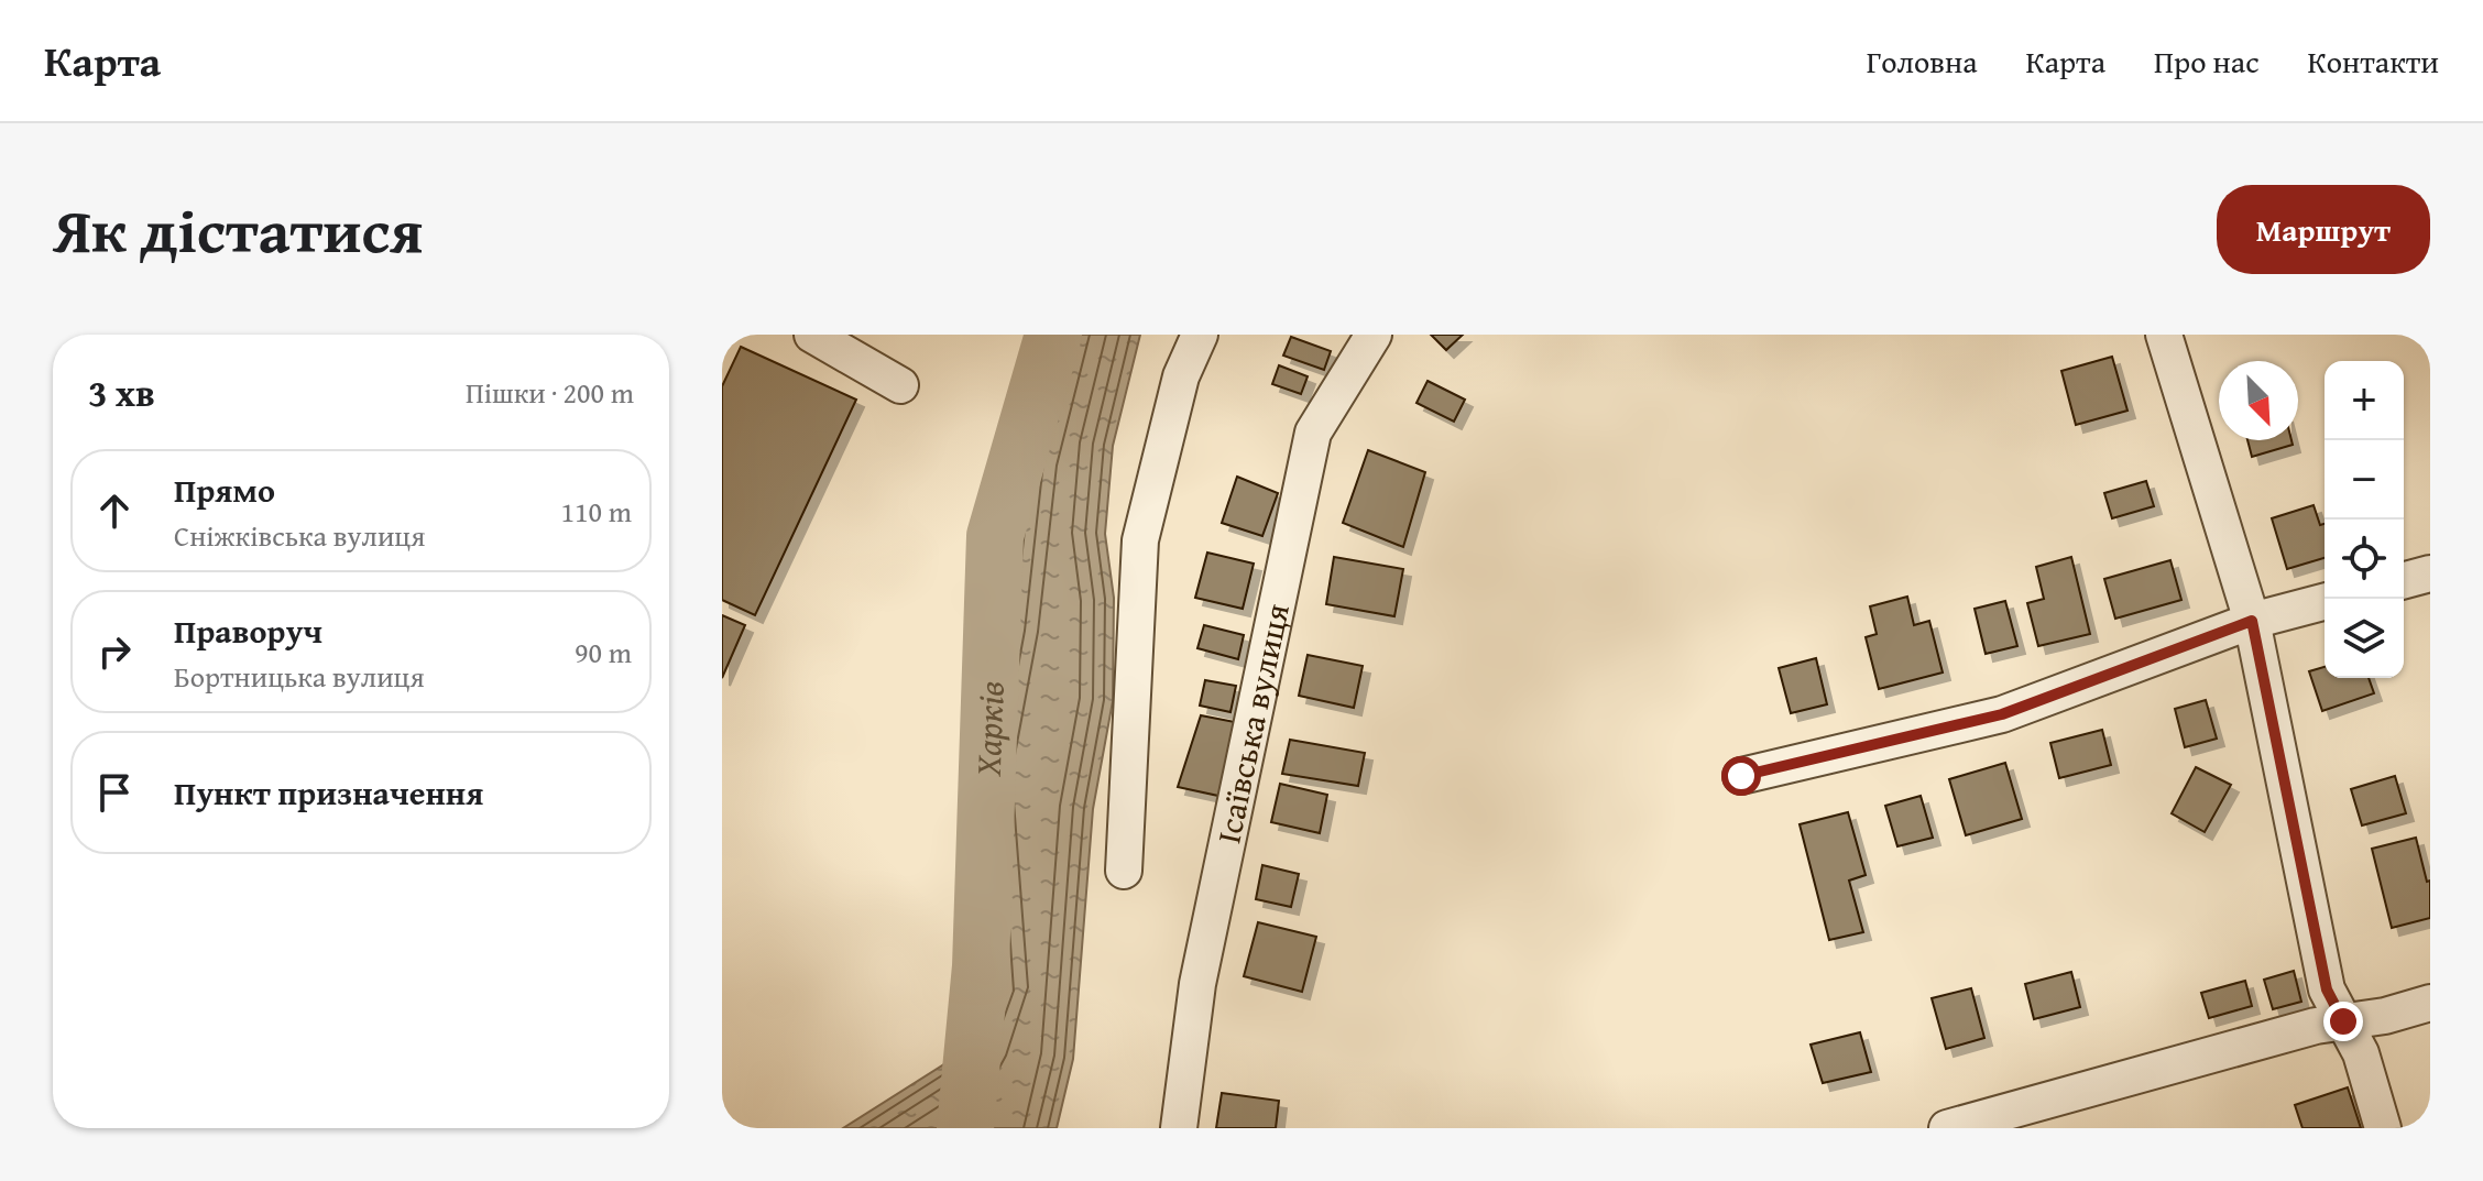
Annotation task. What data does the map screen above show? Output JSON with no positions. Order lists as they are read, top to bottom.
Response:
{
  "streets": {
    "street": ["Ісаївська вулиця"]
  },
  "water": ["Харків"],
  "north": "bottom right",
  "page": {
    "header": "Карта",
    "nav": [
      "Головна",
      "Карта",
      "Про нас",
      "Контакти"
    ],
    "title": "Як дістатися",
    "buttons": "Маршрут",
    "heading": ["3 хв", "Пішки · 200 m"],
    "map_buttons": ["+", "−"],
    "list": [
      ["Прямо", "Сніжківська вулиця", "110 m"],
      ["Праворуч", "Бортницька вулиця", "90 m"],
      "Пункт призначення"
    ]
  }
}
